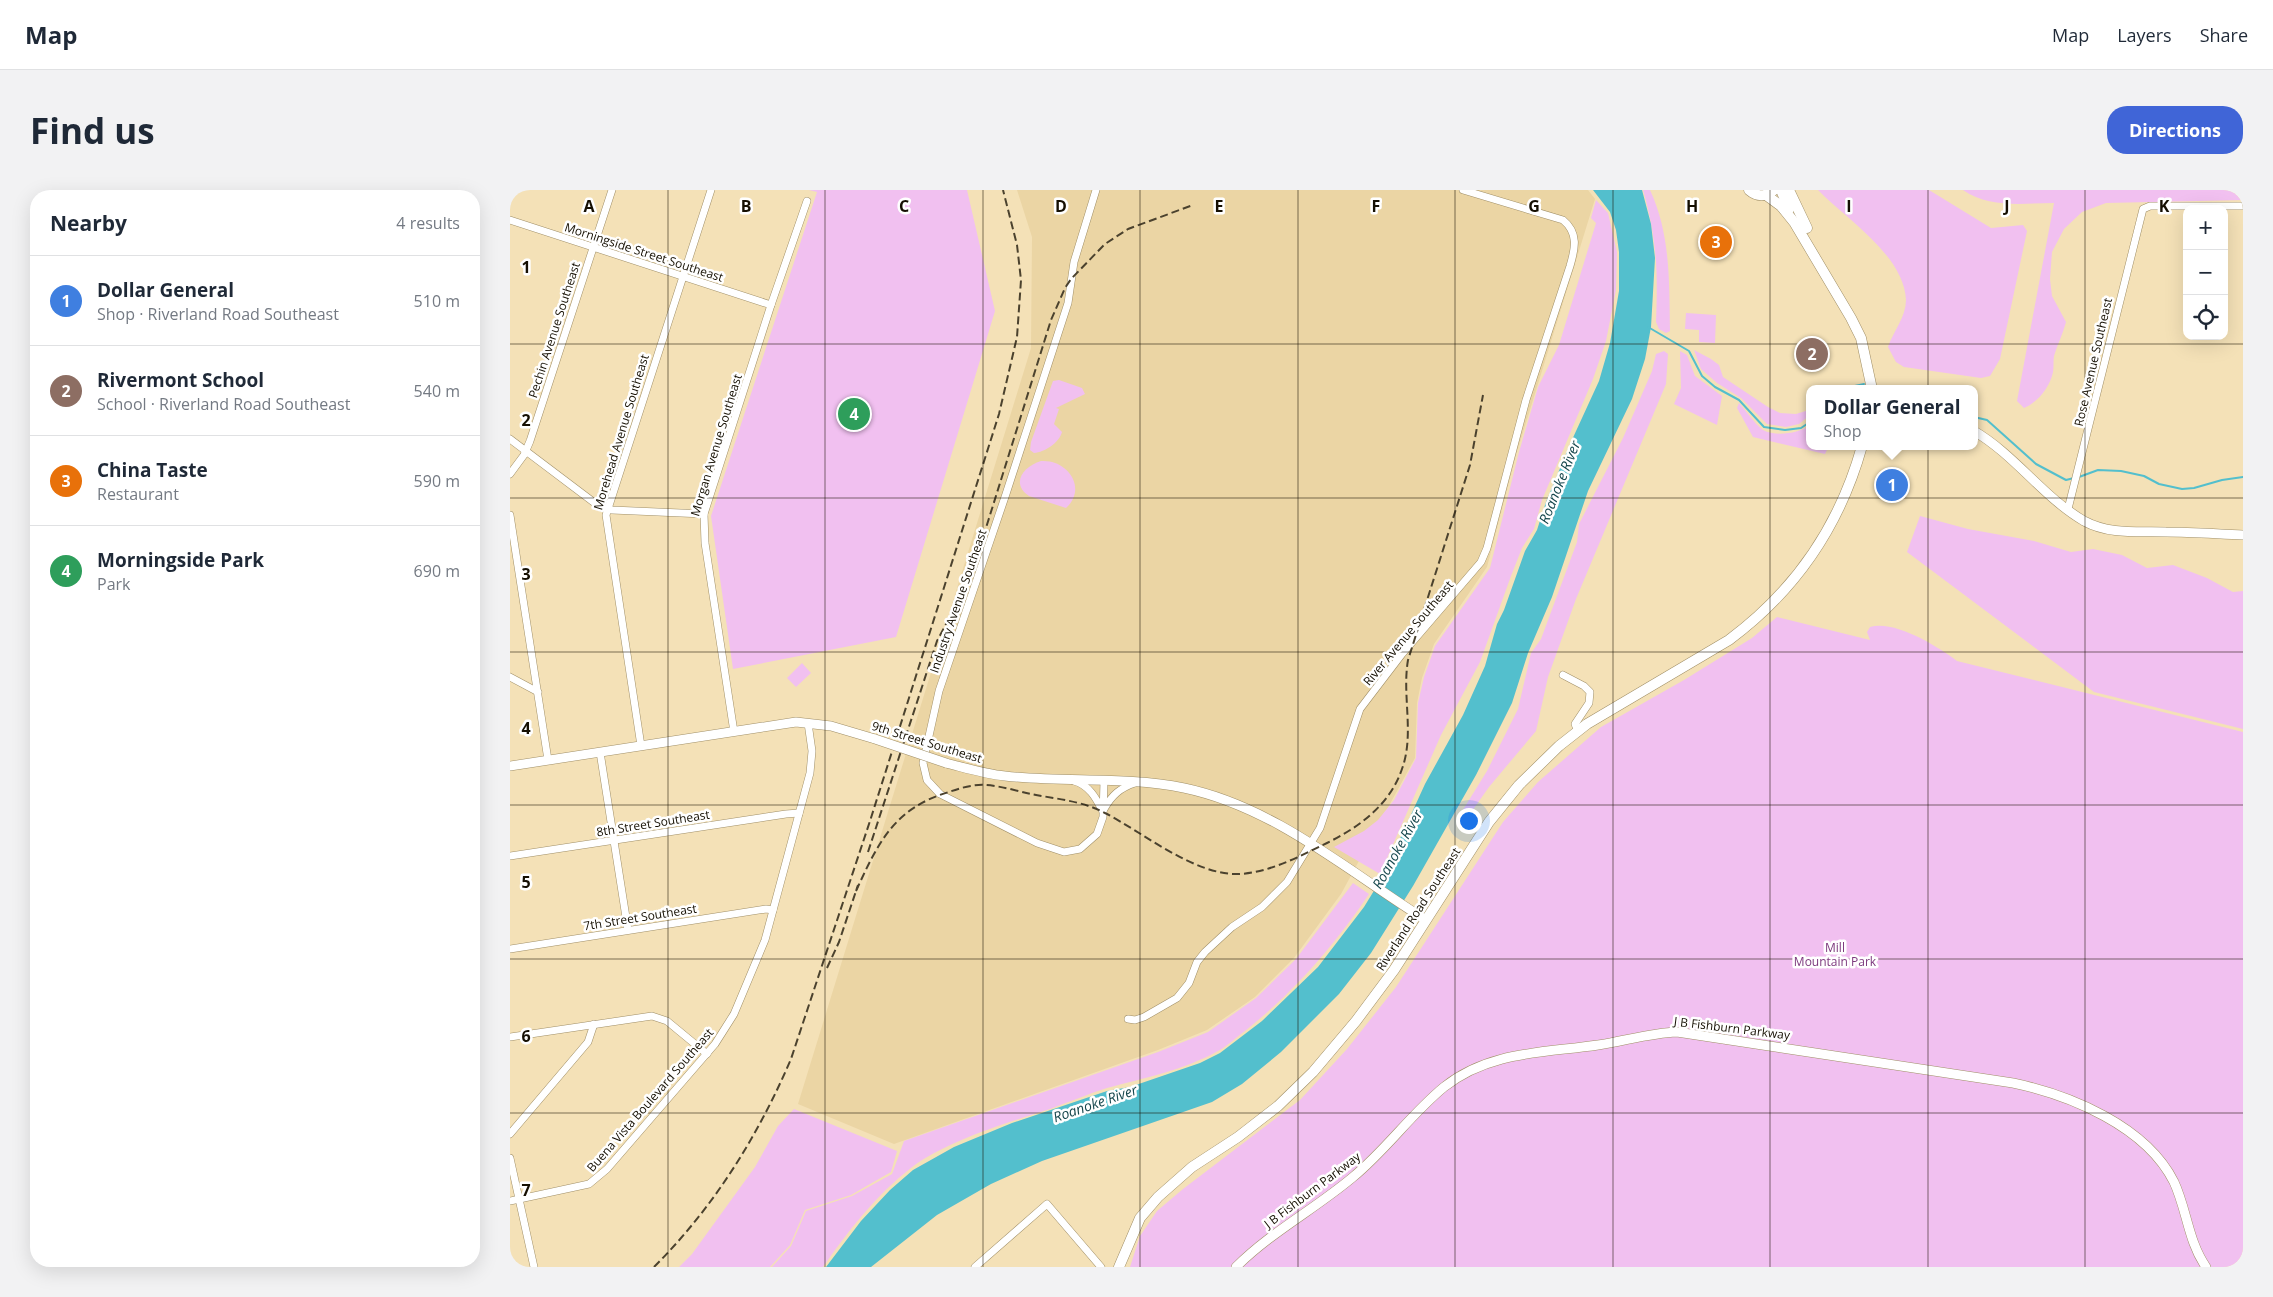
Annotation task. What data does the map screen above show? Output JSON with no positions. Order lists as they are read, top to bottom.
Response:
{
  "streets": {
    "main road": ["Riverland Road Southeast"],
    "street": [
      "Morningside Street Southeast",
      "Pechin Avenue Southeast",
      "Rose Avenue Southeast",
      "Morehead Avenue Southeast",
      "Morgan Avenue Southeast",
      "Industry Avenue Southeast",
      "River Avenue Southeast",
      "9th Street Southeast",
      "8th Street Southeast",
      "7th Street Southeast",
      "J B Fishburn Parkway",
      "Buena Vista Boulevard Southeast"
    ]
  },
  "crossings": [
    ["Morningside Street Southeast", "Pechin Avenue Southeast"],
    ["Morningside Street Southeast", "Morehead Avenue Southeast"],
    ["Morningside Street Southeast", "Morgan Avenue Southeast"],
    ["Morehead Avenue Southeast", "9th Street Southeast"],
    ["Morgan Avenue Southeast", "9th Street Southeast"],
    ["Industry Avenue Southeast", "9th Street Southeast"],
    ["River Avenue Southeast", "9th Street Southeast"],
    ["9th Street Southeast", "Riverland Road Southeast"],
    ["9th Street Southeast", "Buena Vista Boulevard Southeast"],
    ["8th Street Southeast", "Buena Vista Boulevard Southeast"],
    ["7th Street Southeast", "Buena Vista Boulevard Southeast"]
  ],
  "water": ["Roanoke River"],
  "parks": ["Mill Mountain Park"],
  "page": {
    "header": "Map",
    "nav": ["Map", "Layers", "Share"],
    "buttons": "Directions",
    "title": "Find us",
    "heading": ["Nearby", "4 results"],
    "map_buttons": ["+", "−"],
    "pins": [
      "3",
      "2",
      "4",
      "1"
    ],
    "list": [
      {
        "mark": "1",
        "name": "Dollar General",
        "note": "Shop · Riverland Road Southeast",
        "value": "510 m"
      },
      {
        "mark": "2",
        "name": "Rivermont School",
        "note": "School · Riverland Road Southeast",
        "value": "540 m"
      },
      {
        "mark": "3",
        "name": "China Taste",
        "note": "Restaurant",
        "value": "590 m"
      },
      {
        "mark": "4",
        "name": "Morningside Park",
        "note": "Park",
        "value": "690 m"
      }
    ],
    "popup": ["Dollar General", "Shop"]
  },
  "grid": {
    "columns": [
      "A",
      "B",
      "C",
      "D",
      "E",
      "F",
      "G",
      "H",
      "I",
      "J",
      "K"
    ],
    "rows": [
      "1",
      "2",
      "3",
      "4",
      "5",
      "6",
      "7"
    ]
  }
}
